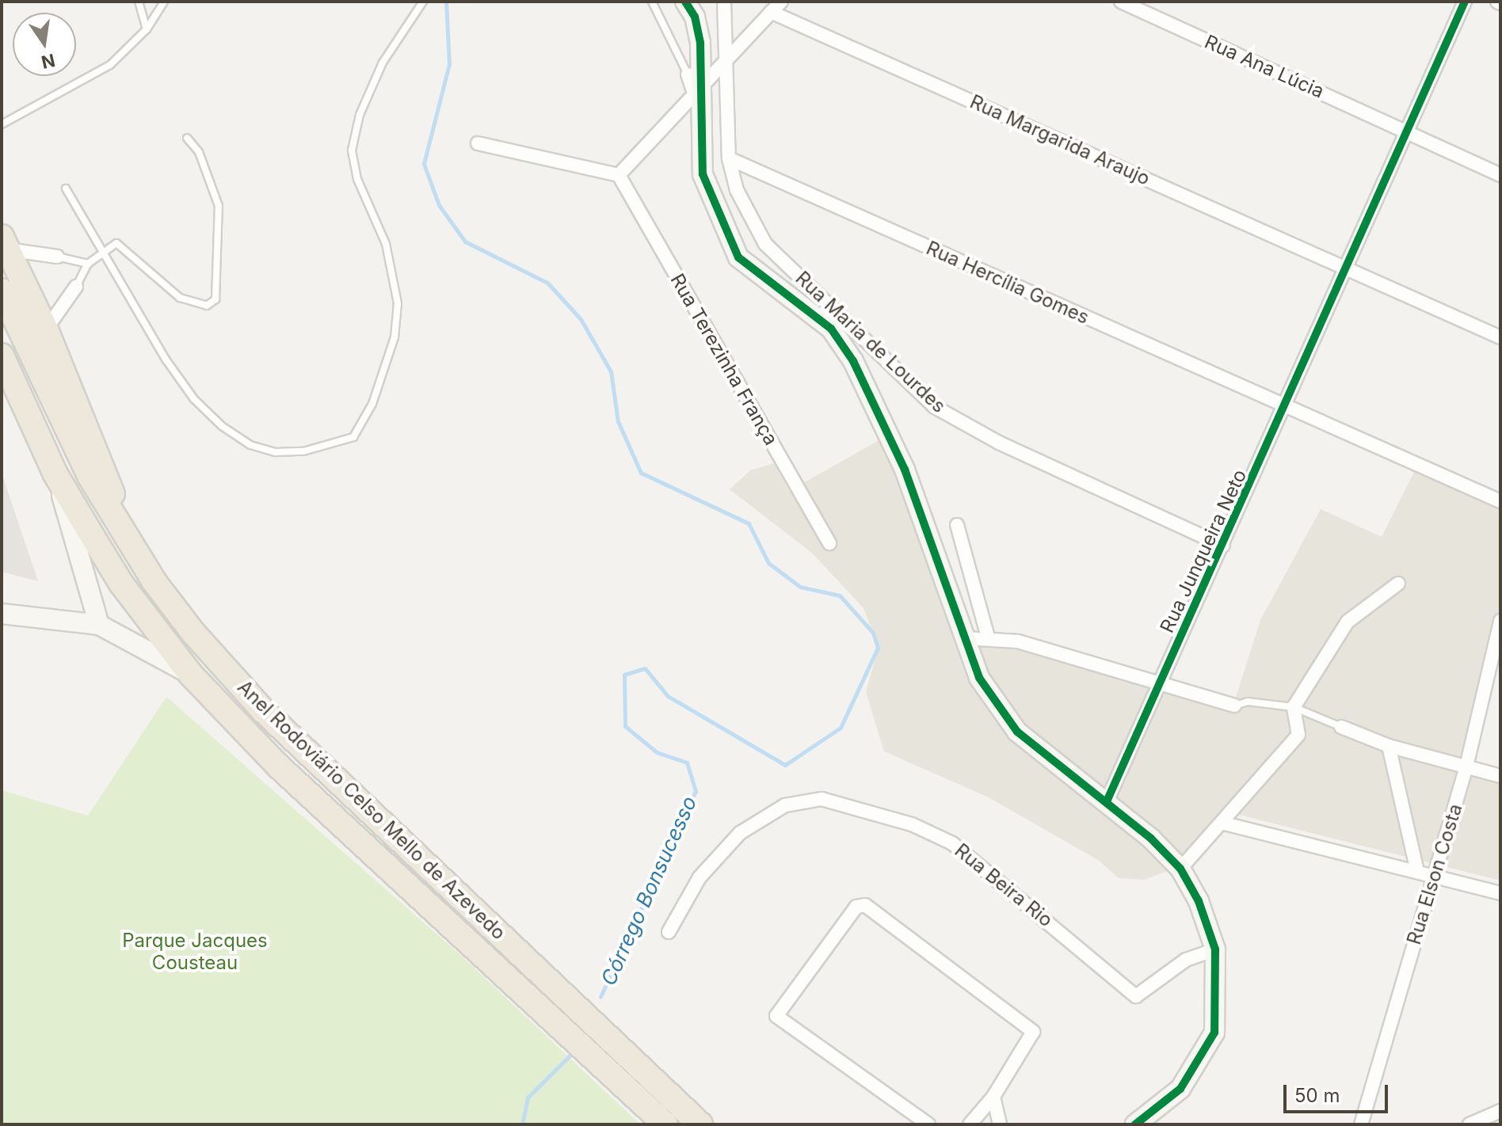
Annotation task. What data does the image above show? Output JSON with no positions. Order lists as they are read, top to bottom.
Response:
{
  "streets": {
    "highway": ["Anel Rodoviário Celso Mello de Azevedo"],
    "street": [
      "Rua Ana Lúcia",
      "Rua Margarida Araujo",
      "Rua Hercília Gomes",
      "Rua Maria de Lourdes",
      "Rua Terezinha França",
      "Rua Junqueira Neto",
      "Rua Elson Costa",
      "Rua Beira Rio"
    ]
  },
  "crossings": [
    ["Rua Ana Lúcia", "Rua Junqueira Neto"],
    ["Rua Margarida Araujo", "Rua Junqueira Neto"],
    ["Rua Hercília Gomes", "Rua Maria de Lourdes"],
    ["Rua Hercília Gomes", "Rua Junqueira Neto"],
    ["Rua Maria de Lourdes", "Rua Junqueira Neto"]
  ],
  "water": ["Córrego Bonsucesso"],
  "parks": ["Parque Jacques Cousteau"],
  "scale_bar": "50 m",
  "north": "bottom"
}
